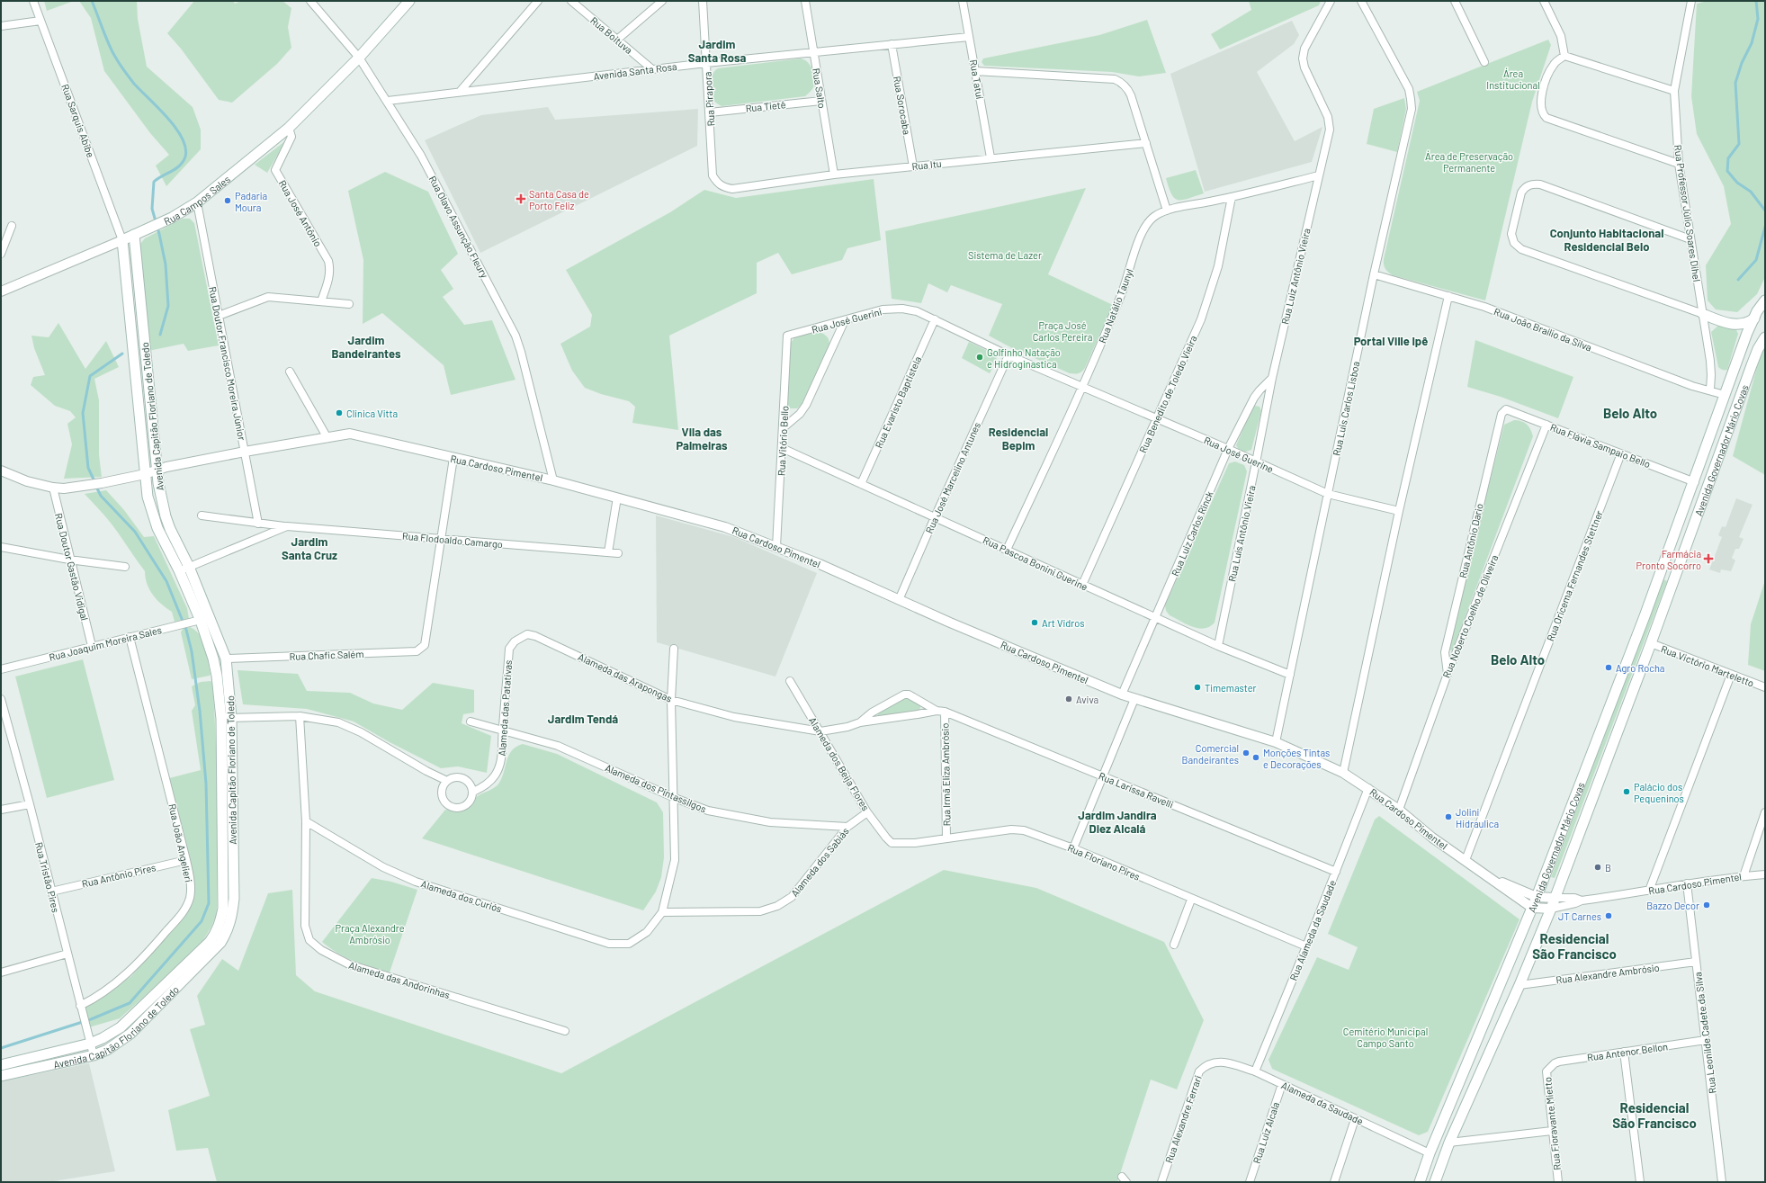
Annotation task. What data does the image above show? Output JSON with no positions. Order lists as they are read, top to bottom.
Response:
{
  "streets": {
    "main road": ["Rua Campos Sales", "Avenida Capitão Floriano de Toledo", "Avenida Governador Mário Covas"],
    "street": [
      "Rua Boituva",
      "Avenida Santa Rosa",
      "Rua Tatuí",
      "Rua Salto",
      "Rua Pirapora",
      "Rua Sorocaba",
      "Rua Tietê",
      "Rua Sarquis Abibe",
      "Rua Itu",
      "Rua José Antônio",
      "Rua Professor Júlio Soares Dihel",
      "Rua Olavo Assunção Fleury",
      "Rua Luiz Antônio Vieira",
      "Rua Natálio Taunyl",
      "Rua José Guerini",
      "Rua João Braílio da Silva",
      "Rua Doutor Francisco Moreira Júnior",
      "Rua Benedito de Toledo Vieira",
      "Rua Evaristo Baptistela",
      "Rua Luis Carlos Lisboa",
      "Rua Vitório Bello",
      "Rua Flávia Sampaio Bello",
      "Rua José Guerine",
      "Rua Cardoso Pimentel",
      "Rua José Marcelino Antunes",
      "Rua Luiz Carlos Rinck",
      "Rua Luís Antônio Vieira",
      "Rua Flodoaldo Camargo",
      "Rua Antônio Dario",
      "Rua Pascoa Bonini Guerine",
      "Rua Doutor Gastão Vidigal",
      "Rua Oricema Fernandes Stettner",
      "Rua Noberto Coelho de Oliveira",
      "Rua Joaquim Moreira Sales",
      "Rua Chafic Salém",
      "Rua Victório Marteletto",
      "Alameda das Arapongas",
      "Alameda das Patativas",
      "Alameda dos Beija Flores",
      "Rua Irmã Eliza Ambrósio",
      "Alameda dos Pintassilgos",
      "Rua Larissa Ravelli",
      "Rua João Angelieri",
      "Alameda dos Sabiás",
      "Rua Floriano Pires",
      "Rua Antônio Pires",
      "Rua Tristão Pires",
      "Alameda dos Curiós",
      "Rua Alameda da Saudade",
      "Rua Alexandre Ambrósio",
      "Alameda das Andorinhas",
      "Rua Leonilde Cadete da Silva",
      "Rua Antenor Bellon",
      "Alameda da Saudade",
      "Rua Alexandre Ferrari",
      "Rua Fioravante Mietto",
      "Rua Luiz Alcala"
    ]
  },
  "crossings": [
    ["Rua Boituva", "Avenida Santa Rosa"],
    ["Avenida Santa Rosa", "Rua Tatuí"],
    ["Avenida Santa Rosa", "Rua Salto"],
    ["Avenida Santa Rosa", "Rua Pirapora"],
    ["Avenida Santa Rosa", "Rua Sorocaba"],
    ["Avenida Santa Rosa", "Rua Olavo Assunção Fleury"],
    ["Rua Tatuí", "Rua Itu"],
    ["Rua Salto", "Rua Tietê"],
    ["Rua Salto", "Rua Itu"],
    ["Rua Pirapora", "Rua Tietê"],
    ["Rua Pirapora", "Rua Itu"],
    ["Rua Sorocaba", "Rua Itu"],
    ["Rua Sarquis Abibe", "Rua Campos Sales"],
    ["Rua Sarquis Abibe", "Avenida Capitão Floriano de Toledo"],
    ["Rua Campos Sales", "Rua José Antônio"],
    ["Rua Campos Sales", "Rua Olavo Assunção Fleury"],
    ["Rua Campos Sales", "Rua Doutor Francisco Moreira Júnior"],
    ["Rua Campos Sales", "Avenida Capitão Floriano de Toledo"],
    ["Rua Professor Júlio Soares Dihel", "Rua João Braílio da Silva"],
    ["Rua Olavo Assunção Fleury", "Rua Cardoso Pimentel"],
    ["Rua Luiz Antônio Vieira", "Rua Natálio Taunyl"],
    ["Rua Luiz Antônio Vieira", "Rua Luiz Carlos Rinck"],
    ["Rua Luiz Antônio Vieira", "Rua Luís Antônio Vieira"],
    ["Rua Natálio Taunyl", "Rua José Guerini"],
    ["Rua Natálio Taunyl", "Rua Benedito de Toledo Vieira"],
    ["Rua Natálio Taunyl", "Rua José Guerine"],
    ["Rua Natálio Taunyl", "Rua Pascoa Bonini Guerine"],
    ["Rua José Guerini", "Rua Evaristo Baptistela"],
    ["Rua José Guerini", "Rua Vitório Bello"],
    ["Rua José Guerini", "Rua José Guerine"],
    ["Rua José Guerini", "Rua José Marcelino Antunes"],
    ["Rua João Braílio da Silva", "Rua Luis Carlos Lisboa"],
    ["Rua Doutor Francisco Moreira Júnior", "Rua Cardoso Pimentel"],
    ["Rua Doutor Francisco Moreira Júnior", "Rua Flodoaldo Camargo"],
    ["Rua Benedito de Toledo Vieira", "Rua José Guerine"],
    ["Rua Benedito de Toledo Vieira", "Rua Pascoa Bonini Guerine"],
    ["Rua Evaristo Baptistela", "Rua Pascoa Bonini Guerine"],
    ["Rua Luis Carlos Lisboa", "Rua José Guerine"],
    ["Rua Luis Carlos Lisboa", "Rua Cardoso Pimentel"],
    ["Rua Luis Carlos Lisboa", "Rua Pascoa Bonini Guerine"],
    ["Avenida Capitão Floriano de Toledo", "Rua Cardoso Pimentel"],
    ["Avenida Capitão Floriano de Toledo", "Rua Flodoaldo Camargo"],
    ["Avenida Capitão Floriano de Toledo", "Rua Joaquim Moreira Sales"],
    ["Avenida Capitão Floriano de Toledo", "Rua Chafic Salém"],
    ["Avenida Capitão Floriano de Toledo", "Rua Tristão Pires"],
    ["Rua Vitório Bello", "Rua Cardoso Pimentel"],
    ["Rua Vitório Bello", "Rua Pascoa Bonini Guerine"],
    ["Rua Flávia Sampaio Bello", "Avenida Governador Mário Covas"],
    ["Rua Flávia Sampaio Bello", "Rua Antônio Dario"],
    ["Rua Flávia Sampaio Bello", "Rua Oricema Fernandes Stettner"],
    ["Rua Flávia Sampaio Bello", "Rua Noberto Coelho de Oliveira"],
    ["Avenida Governador Mário Covas", "Rua Cardoso Pimentel"],
    ["Avenida Governador Mário Covas", "Rua Victório Marteletto"],
    ["Avenida Governador Mário Covas", "Rua Alexandre Ambrósio"],
    ["Avenida Governador Mário Covas", "Alameda da Saudade"],
    ["Rua José Guerine", "Rua Luiz Carlos Rinck"],
    ["Rua José Guerine", "Rua Luís Antônio Vieira"],
    ["Rua Cardoso Pimentel", "Rua José Marcelino Antunes"],
    ["Rua Cardoso Pimentel", "Rua Luiz Carlos Rinck"],
    ["Rua Cardoso Pimentel", "Rua Doutor Gastão Vidigal"],
    ["Rua Cardoso Pimentel", "Rua Oricema Fernandes Stettner"],
    ["Rua Cardoso Pimentel", "Rua Noberto Coelho de Oliveira"],
    ["Rua Cardoso Pimentel", "Rua Alameda da Saudade"],
    ["Rua Cardoso Pimentel", "Rua Leonilde Cadete da Silva"],
    ["Rua José Marcelino Antunes", "Rua Pascoa Bonini Guerine"],
    ["Rua Luiz Carlos Rinck", "Rua Luís Antônio Vieira"],
    ["Rua Luiz Carlos Rinck", "Rua Pascoa Bonini Guerine"],
    ["Rua Luís Antônio Vieira", "Rua Pascoa Bonini Guerine"],
    ["Rua Flodoaldo Camargo", "Rua Chafic Salém"],
    ["Rua Antônio Dario", "Rua Noberto Coelho de Oliveira"],
    ["Rua Doutor Gastão Vidigal", "Rua Joaquim Moreira Sales"],
    ["Rua Joaquim Moreira Sales", "Rua João Angelieri"],
    ["Alameda das Arapongas", "Alameda das Patativas"],
    ["Alameda das Arapongas", "Alameda dos Beija Flores"],
    ["Alameda das Arapongas", "Rua Larissa Ravelli"],
    ["Alameda das Patativas", "Alameda dos Pintassilgos"],
    ["Alameda dos Beija Flores", "Alameda dos Sabiás"],
    ["Alameda dos Beija Flores", "Rua Floriano Pires"],
    ["Rua Irmã Eliza Ambrósio", "Rua Larissa Ravelli"],
    ["Rua Irmã Eliza Ambrósio", "Rua Floriano Pires"],
    ["Alameda dos Pintassilgos", "Alameda dos Sabiás"],
    ["Rua Larissa Ravelli", "Rua Alameda da Saudade"],
    ["Rua João Angelieri", "Rua Antônio Pires"],
    ["Rua João Angelieri", "Rua Tristão Pires"],
    ["Alameda dos Sabiás", "Alameda dos Curiós"],
    ["Rua Floriano Pires", "Rua Alameda da Saudade"],
    ["Rua Antônio Pires", "Rua Tristão Pires"],
    ["Alameda dos Curiós", "Alameda das Andorinhas"],
    ["Rua Alameda da Saudade", "Alameda da Saudade"],
    ["Rua Alexandre Ambrósio", "Rua Leonilde Cadete da Silva"],
    ["Rua Leonilde Cadete da Silva", "Rua Antenor Bellon"],
    ["Rua Antenor Bellon", "Rua Fioravante Mietto"],
    ["Alameda da Saudade", "Rua Alexandre Ferrari"],
    ["Alameda da Saudade", "Rua Luiz Alcala"]
  ],
  "districts": [
    "Jardim Santa Rosa",
    "Conjunto Habitacional Residencial Belo",
    "Jardim Bandeirantes",
    "Portal Ville Ipê",
    "Belo Alto",
    "Vila das Palmeiras",
    "Residencial Bepim",
    "Jardim Santa Cruz",
    "Belo Alto",
    "Jardim Tendá",
    "Jardim Jandira Diez Alcalá",
    "Residencial São Francisco",
    "Residencial São Francisco"
  ],
  "parks": [
    "Área Institucional",
    "Área de Preservação Permanente",
    "Sistema de Lazer",
    "Praça José Carlos Pereira",
    "Praça Alexandre Ambrósio",
    "Cemitério Municipal Campo Santo"
  ],
  "places": {
    "health": ["Santa Casa de Porto Feliz", "Farmácia Pronto Socorro"],
    "other": [
      "Padaria Moura",
      "Golfinho Natação e Hidroginastica",
      "Clinica Vitta",
      "Art Vidros",
      "Agro Rocha",
      "Timemaster",
      "Aviva",
      "Comercial Bandeirantes",
      "Monções Tintas e Decorações",
      "Palácio dos Pequeninos",
      "Jolini Hidraulica",
      "B",
      "Bazzo Decor",
      "JT Carnes"
    ]
  }
}
